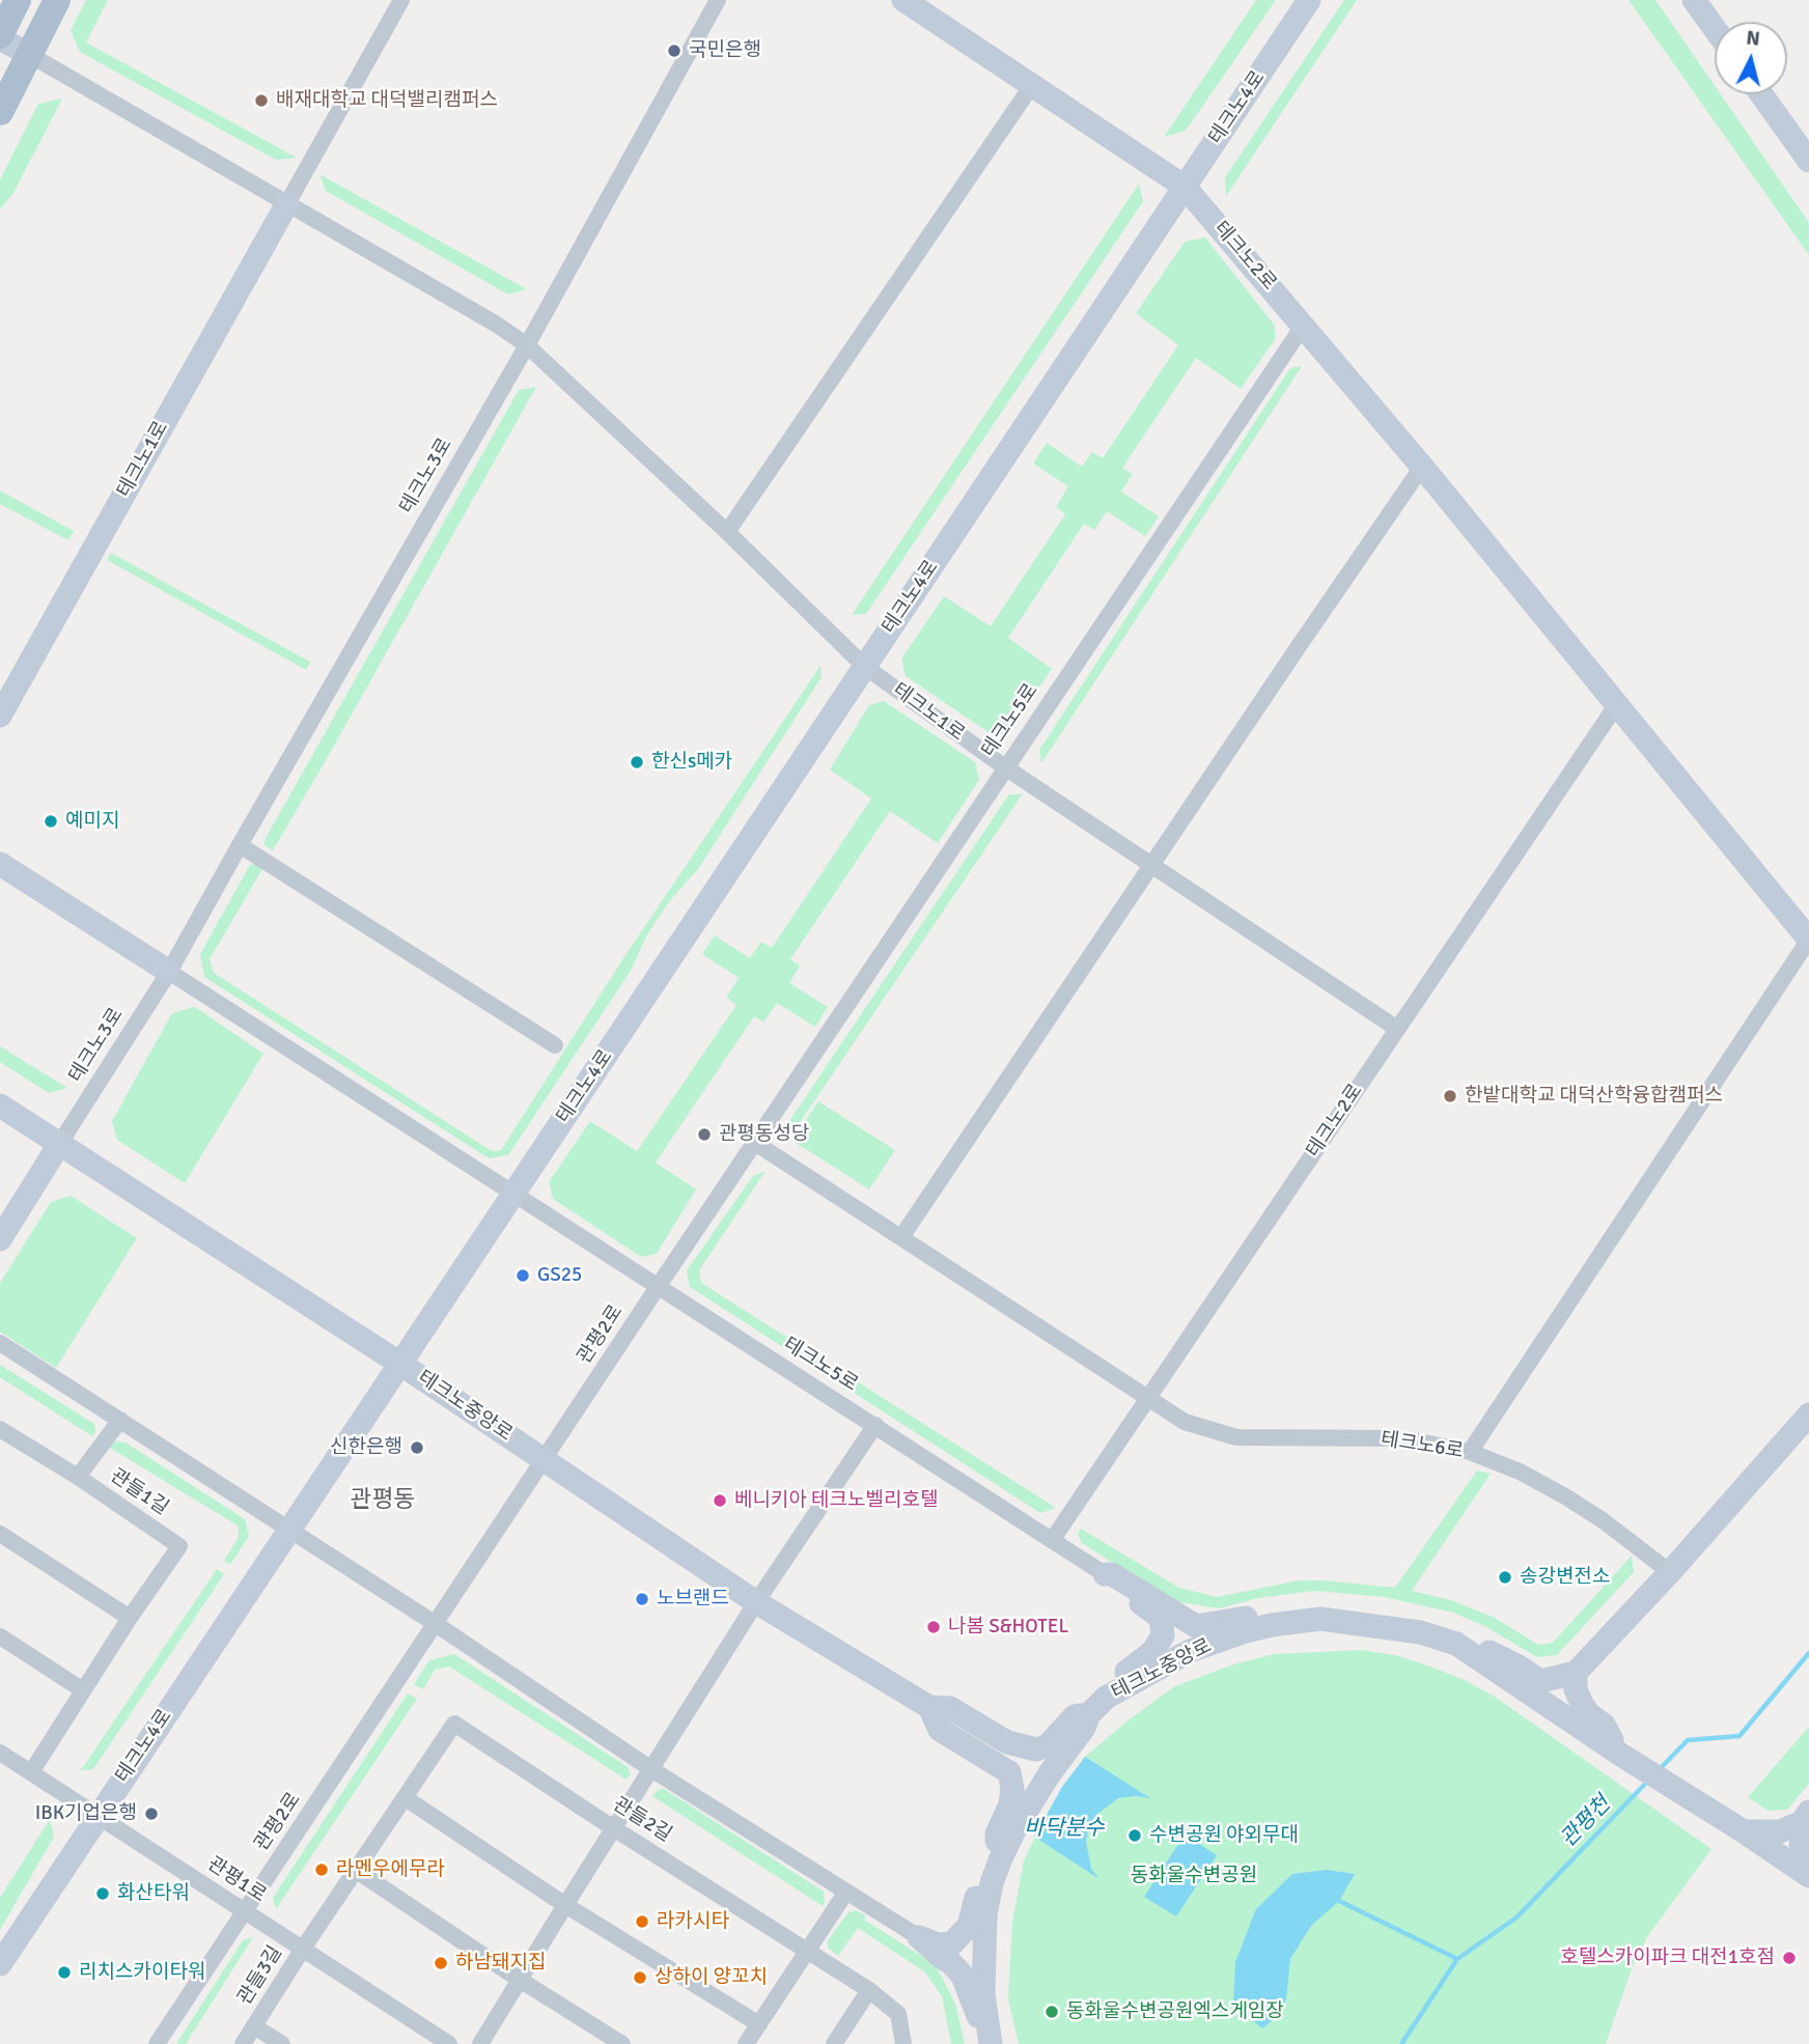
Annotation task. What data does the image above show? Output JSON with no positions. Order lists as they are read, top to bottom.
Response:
{
  "streets": {
    "main road": [
      "테크노4로",
      "테크노2로",
      "테크노1로",
      "테크노중앙로"
    ],
    "street": [
      "테크노3로",
      "테크노5로",
      "관평2로",
      "테크노6로",
      "관들1길",
      "관들2길",
      "관평1로",
      "관들3길"
    ]
  },
  "crossings": [
    ["테크노4로", "테크노2로"],
    ["테크노4로", "테크노1로"],
    ["테크노4로", "테크노중앙로"],
    ["테크노4로", "관평1로"],
    ["테크노2로", "테크노1로"],
    ["테크노2로", "테크노5로"],
    ["테크노2로", "테크노6로"],
    ["테크노1로", "테크노3로"],
    ["테크노1로", "테크노5로"],
    ["테크노3로", "테크노중앙로"],
    ["테크노5로", "관평2로"],
    ["관평2로", "테크노중앙로"],
    ["관평2로", "관평1로"],
    ["관들1길", "관평1로"],
    ["관들2길", "관평1로"],
    ["관들2길", "관들3길"],
    ["관평1로", "관들3길"]
  ],
  "districts": ["관평동"],
  "water": ["관평천", "바닥분수"],
  "parks": ["동화울수변공원"],
  "places": [
    "국민은행",
    "배재대학교 대덕밸리캠퍼스",
    "한신s메카",
    "예미지",
    "한밭대학교 대덕산학융합캠퍼스",
    "관평동성당",
    "GS25",
    "신한은행",
    "베니키아 테크노벨리호텔",
    "송강변전소",
    "노브랜드",
    "나봄 S&HOTEL",
    "IBK기업은행",
    "수변공원 야외무대",
    "라멘우에무라",
    "화산타워",
    "라카시타",
    "호텔스카이파크 대전1호점",
    "하남돼지집",
    "리치스카이타워",
    "상하이 양꼬치",
    "동화울수변공원엑스게임장"
  ],
  "north": "top"
}
